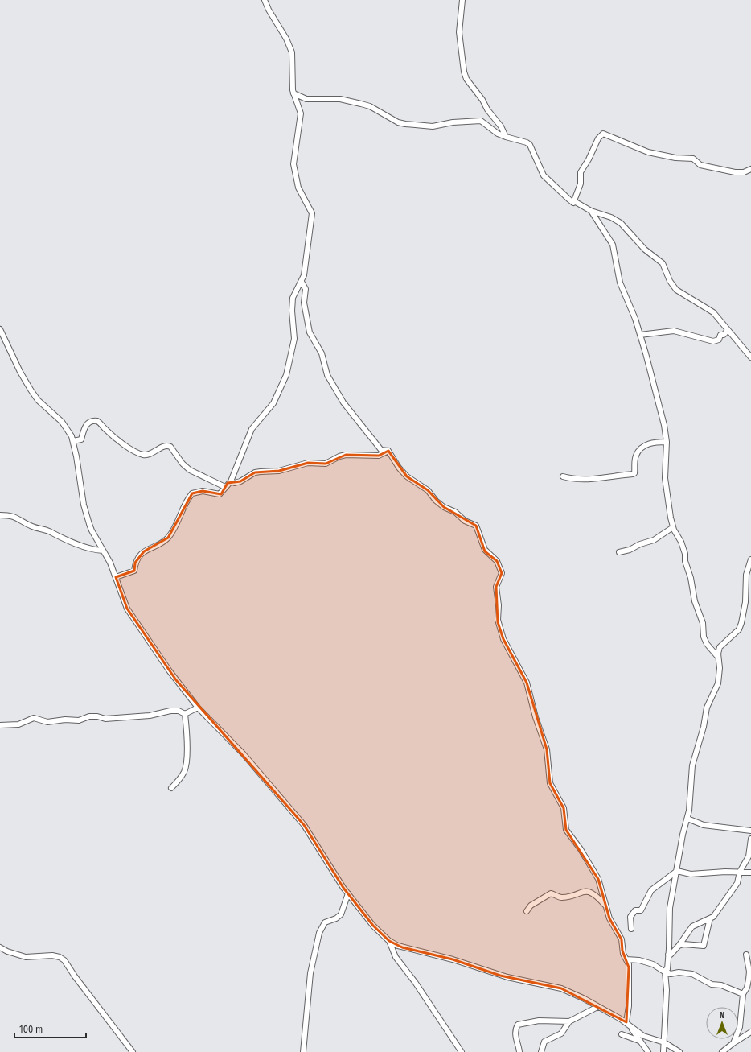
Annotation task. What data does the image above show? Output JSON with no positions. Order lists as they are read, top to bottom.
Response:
{
  "scale_bar": "100 m",
  "north": "top"
}
